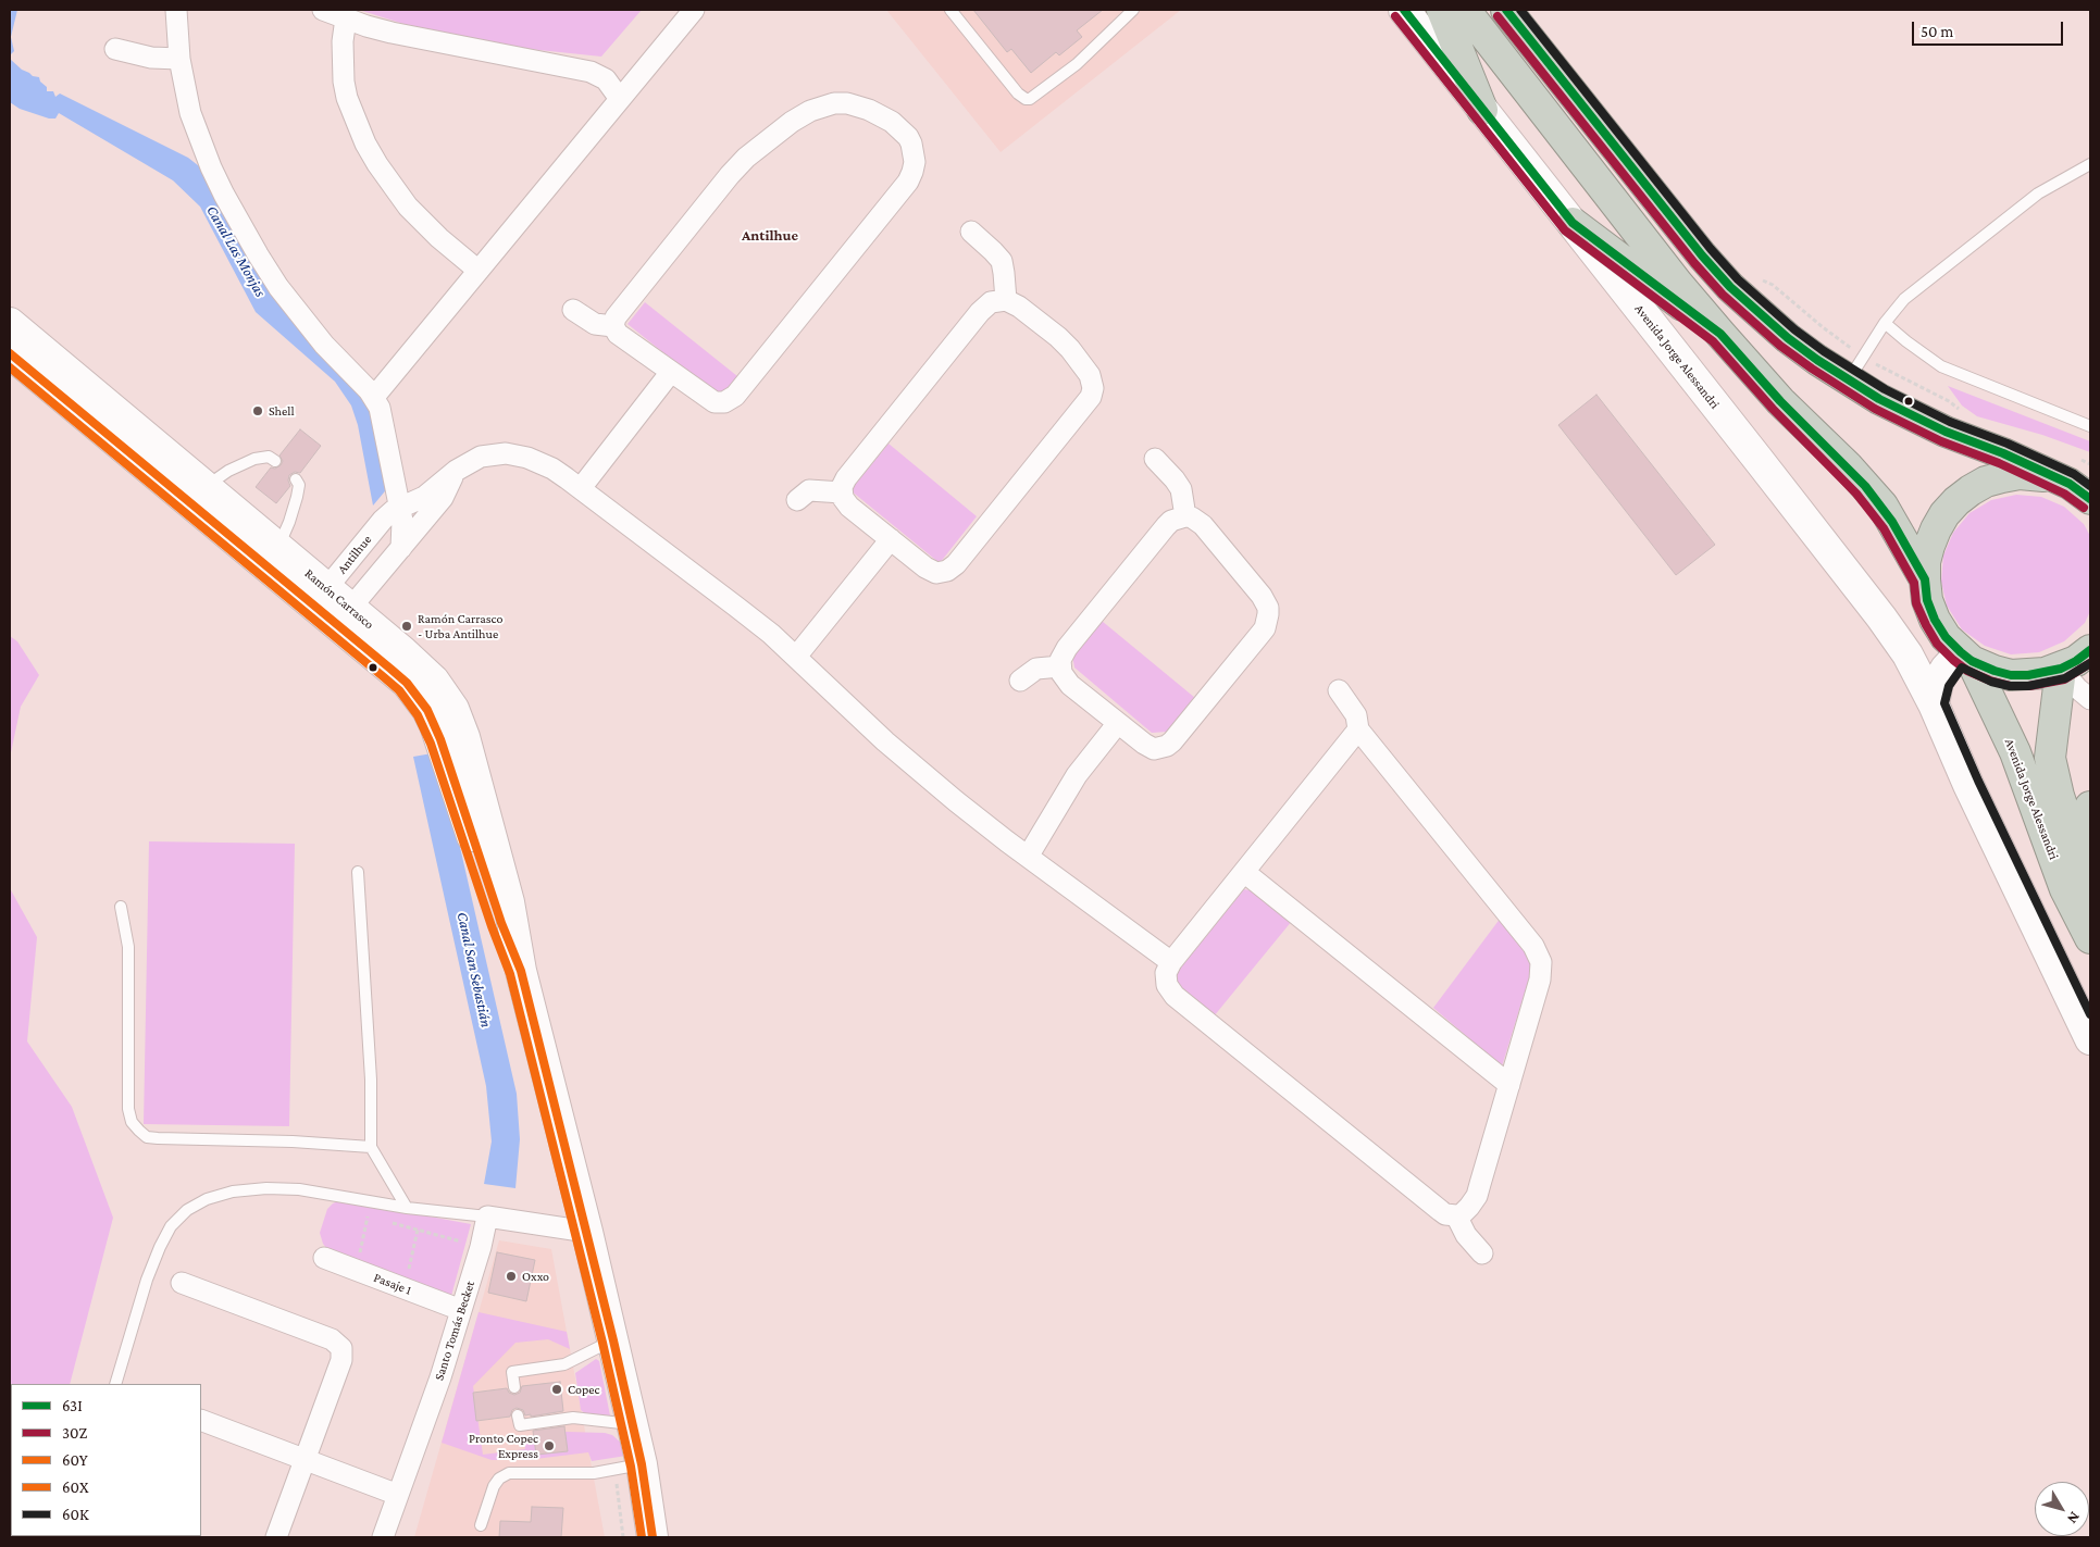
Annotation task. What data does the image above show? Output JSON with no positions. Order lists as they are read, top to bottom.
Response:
{
  "streets": {
    "highway": ["Avenida Jorge Alessandri"],
    "main road": ["Ramón Carrasco"],
    "street": ["Antilhue", "Pasaje 1", "Santo Tomás Becket"]
  },
  "crossings": [
    ["Antilhue", "Ramón Carrasco"],
    ["Pasaje 1", "Santo Tomás Becket"]
  ],
  "districts": ["Antilhue"],
  "water": ["Canal Las Monjas", "Canal San Sebastián"],
  "places": [
    "Shell",
    "Ramón Carrasco - Urba Antilhue",
    "Oxxo",
    "Copec",
    "Pronto Copec Express"
  ],
  "lines": [
    "transit line 63I",
    "transit line 60K",
    "transit line 30Z",
    "transit line 60Y",
    "transit line 60X"
  ],
  "legend": [
    "63I",
    "30Z",
    "60Y",
    "60X",
    "60K"
  ],
  "scale_bar": "50 m",
  "north": "bottom right"
}
